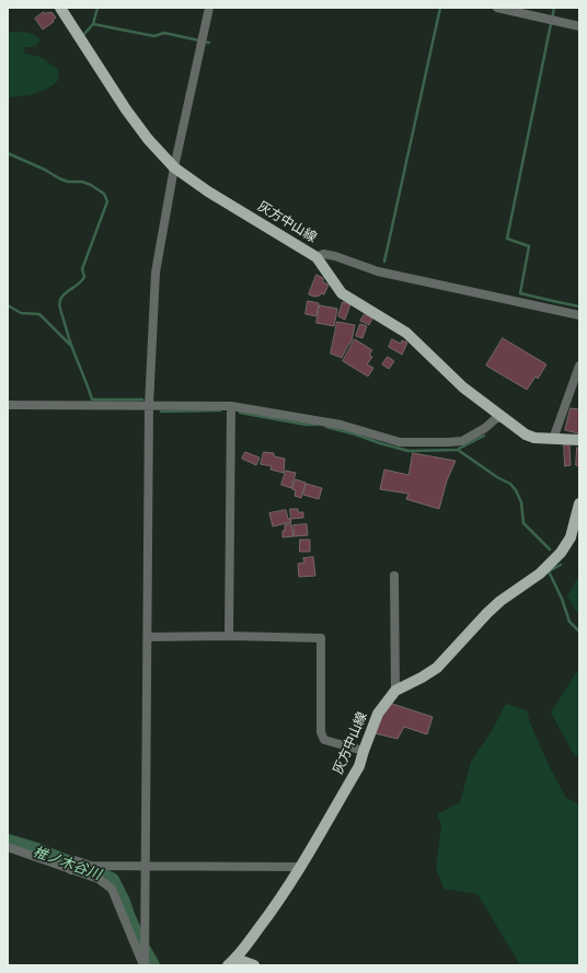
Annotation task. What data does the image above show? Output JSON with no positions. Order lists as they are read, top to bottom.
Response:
{
  "streets": {
    "main road": ["灰方中山線"]
  },
  "water": ["椎ノ木谷川"]
}
